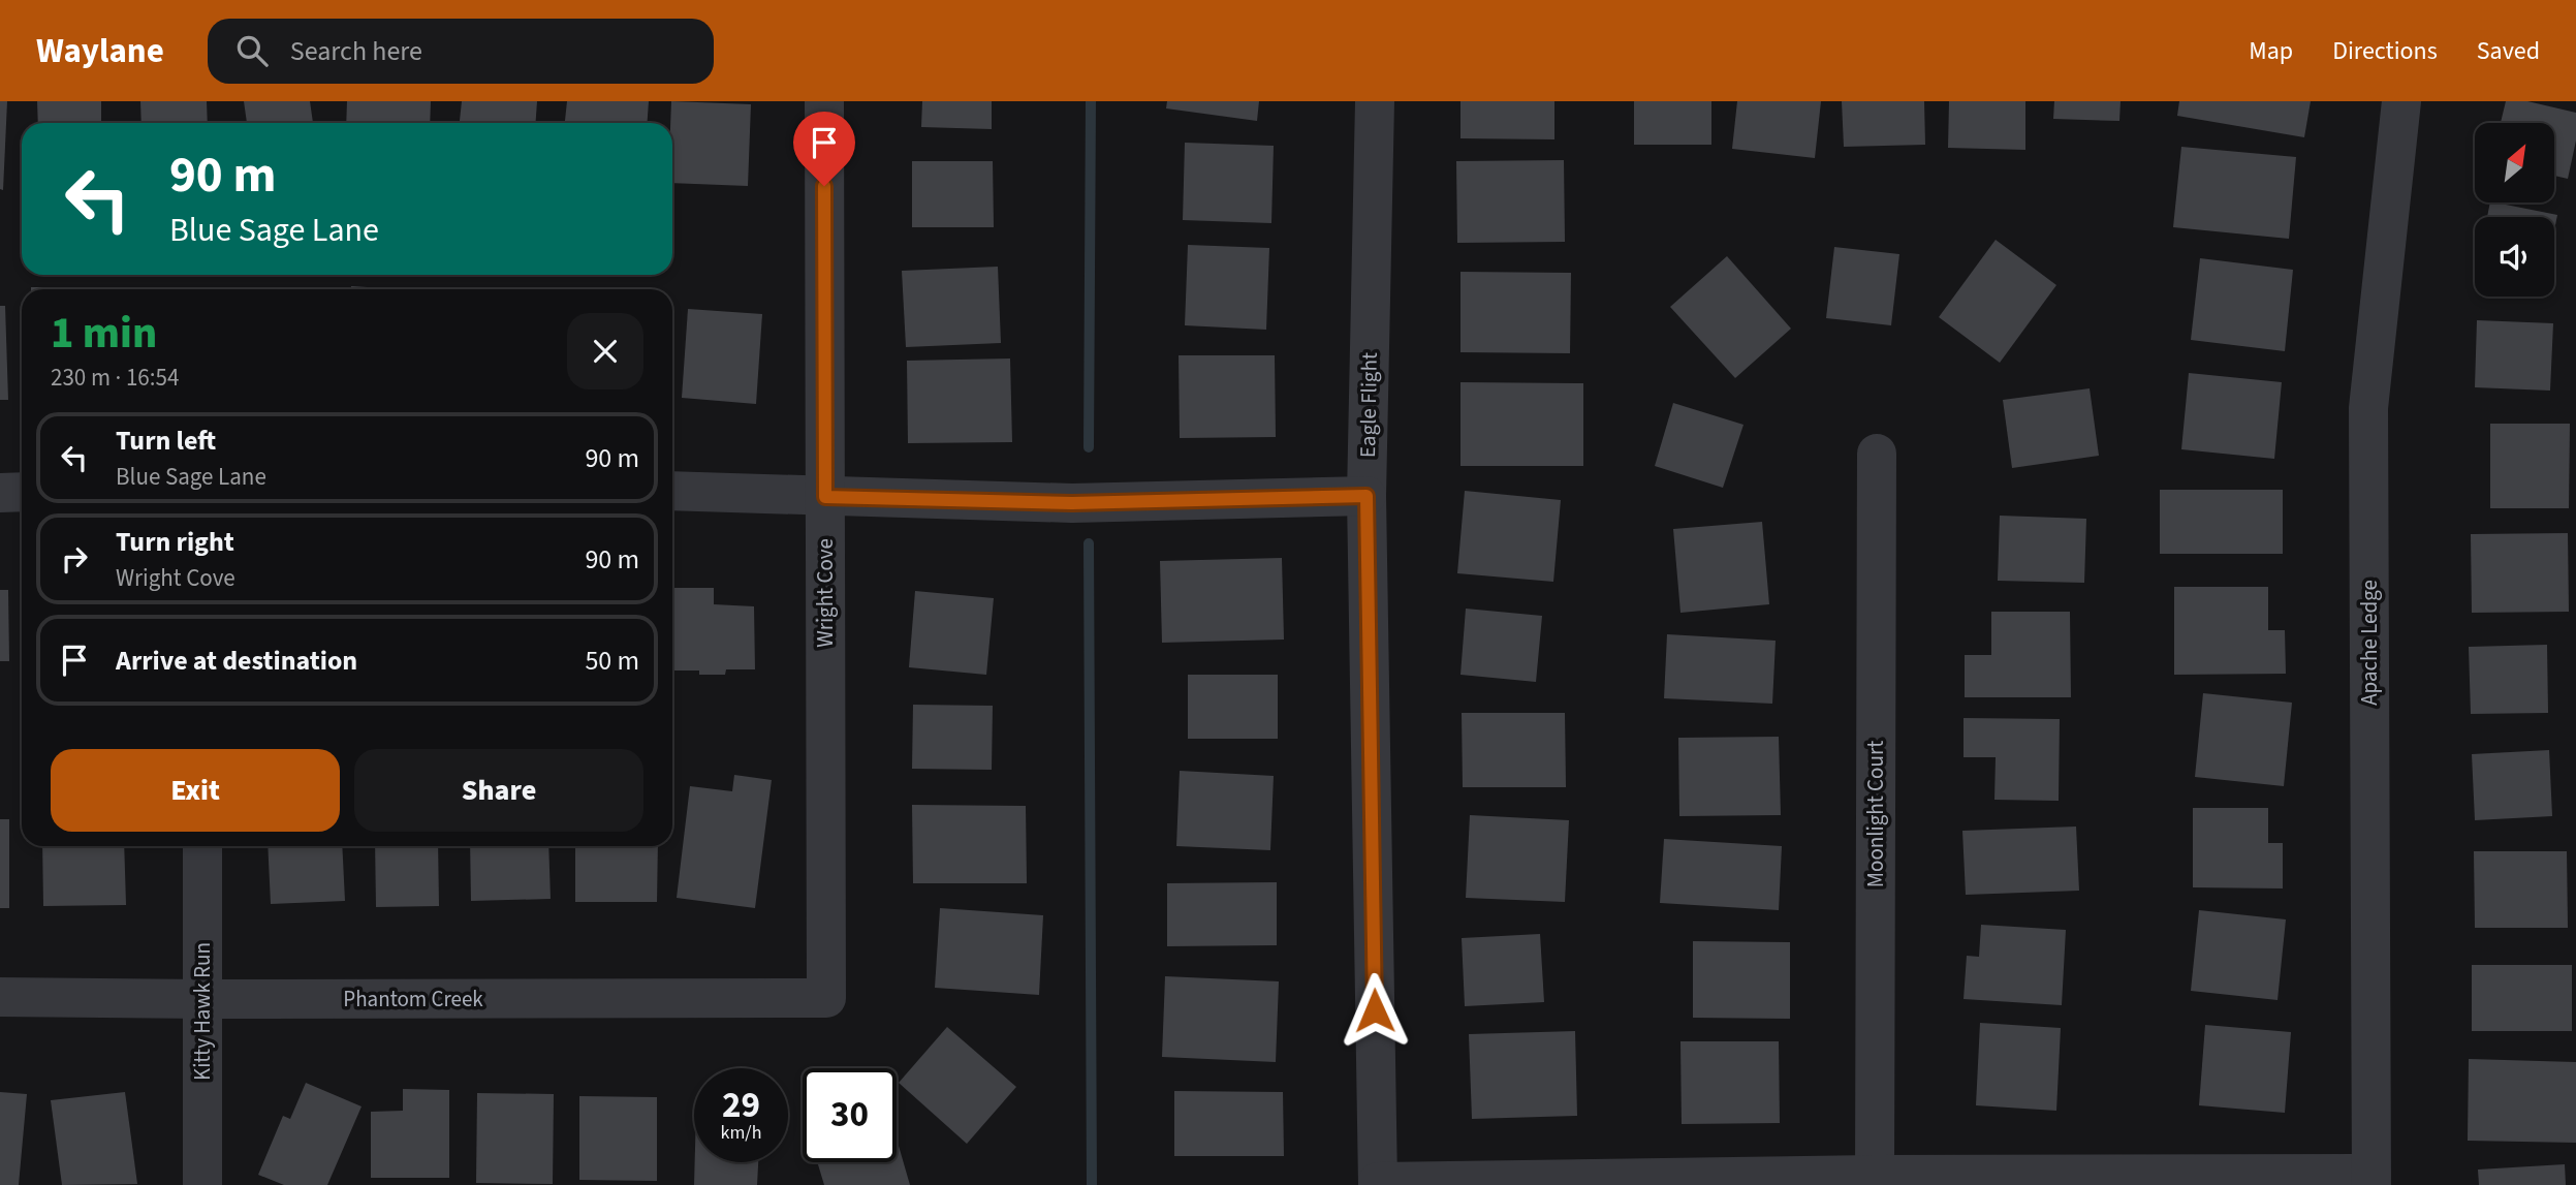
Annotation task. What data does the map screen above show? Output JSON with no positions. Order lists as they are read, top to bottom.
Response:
{
  "streets": {
    "street": [
      "Eagle Flight",
      "Wright Cove",
      "Apache Ledge",
      "Moonlight Court",
      "Phantom Creek",
      "Kitty Hawk Run"
    ]
  },
  "crossings": [
    ["Wright Cove", "Phantom Creek"],
    ["Phantom Creek", "Kitty Hawk Run"]
  ],
  "north": "top right",
  "page": {
    "header": "Waylane",
    "search": "Search here",
    "nav": ["Map", "Directions", "Saved"],
    "turn": ["90 m", "Blue Sage Lane"],
    "heading": ["1 min", "230 m · 16:54"],
    "list": [
      {
        "name": "Turn left",
        "note": "Blue Sage Lane",
        "value": "90 m"
      },
      {
        "name": "Turn right",
        "note": "Wright Cove",
        "value": "90 m"
      },
      {
        "name": "Arrive at destination",
        "value": "50 m"
      }
    ],
    "buttons": ["Exit", "Share"],
    "speed": "29 km/h",
    "limit": "30"
  }
}
